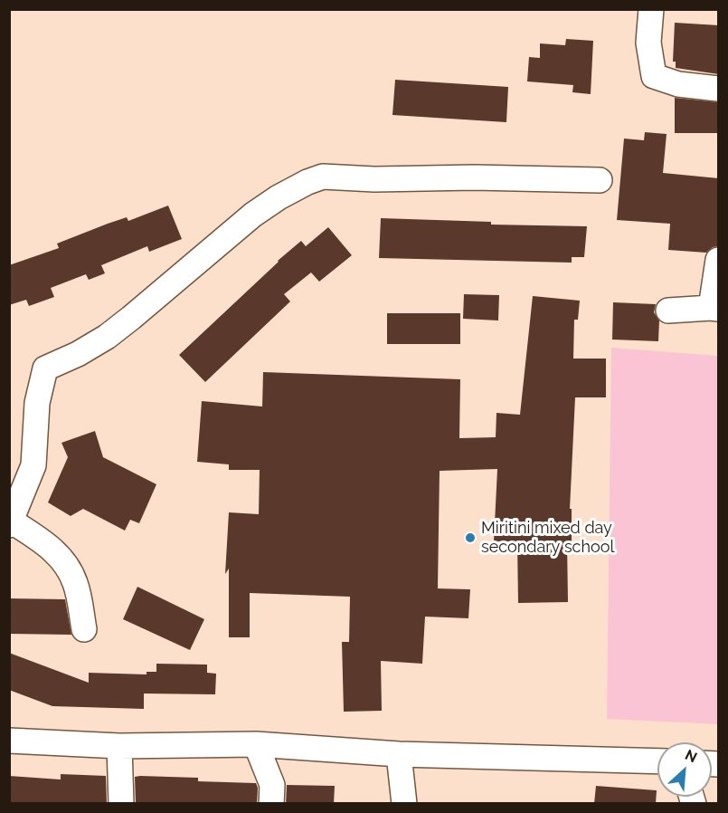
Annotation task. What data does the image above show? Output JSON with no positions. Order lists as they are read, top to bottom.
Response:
{
  "places": ["Miritini mixed day secondary school"],
  "north": "top right"
}
